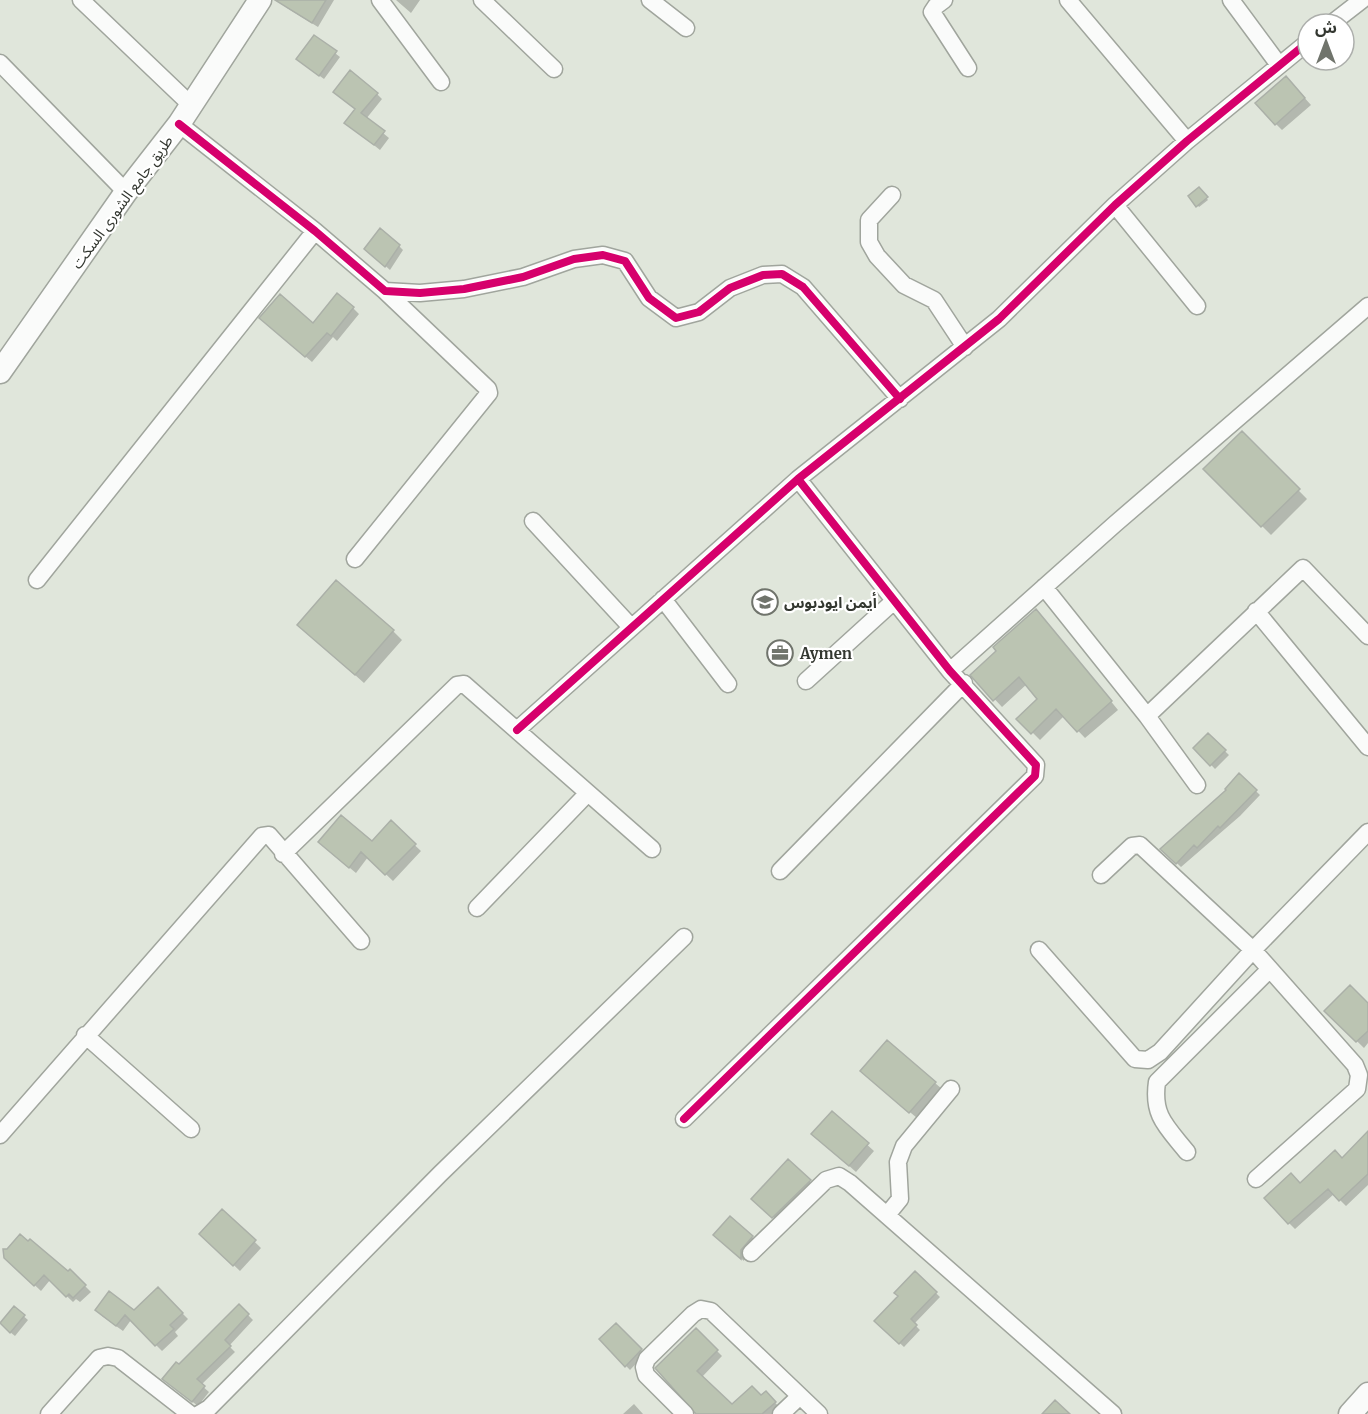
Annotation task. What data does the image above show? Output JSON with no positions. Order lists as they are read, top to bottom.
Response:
{
  "streets": {
    "main road": ["طريق جامع الشورى السكت"]
  },
  "places": {
    "school or university": ["أيمن ايودبوس"],
    "office": ["Aymen"]
  },
  "north": "top"
}
